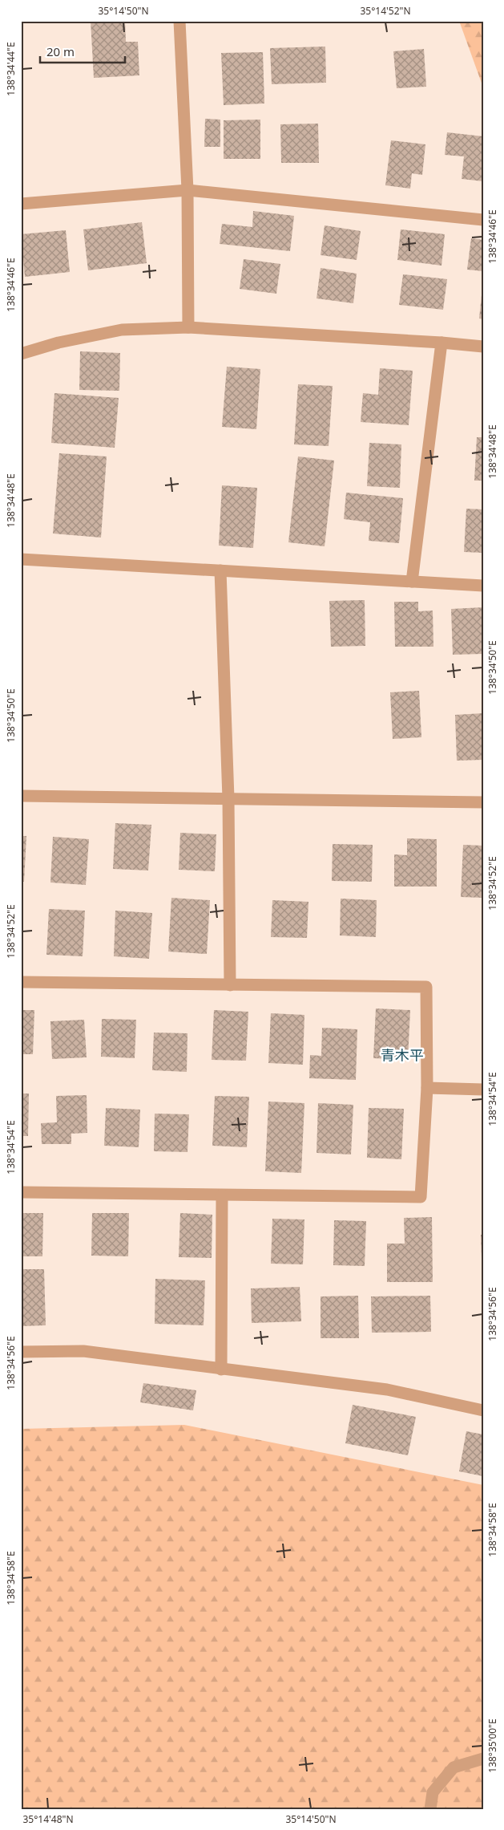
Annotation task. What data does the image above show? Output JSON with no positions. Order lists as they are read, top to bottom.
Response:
{
  "districts": ["青木平"],
  "scale_bar": "20 m",
  "coordinates": [
    "35°14'50\"N",
    "35°14'52\"N",
    "138°34'44\"E",
    "138°34'46\"E",
    "138°34'48\"E",
    "138°34'50\"E",
    "138°34'52\"E",
    "138°34'54\"E",
    "138°34'56\"E",
    "138°34'58\"E",
    "138°35'00\"E",
    "35°14'48\"N"
  ]
}
